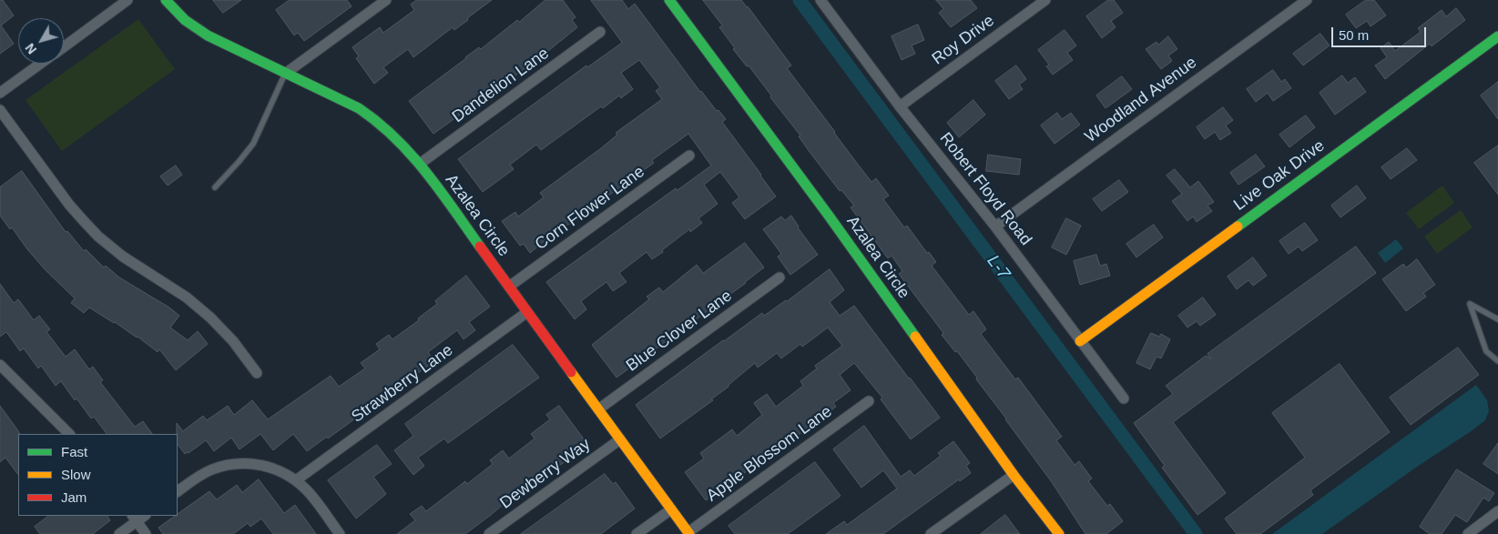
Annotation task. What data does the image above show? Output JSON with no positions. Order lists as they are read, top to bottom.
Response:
{
  "streets": {
    "street": [
      "Roy Drive",
      "Dandelion Lane",
      "Woodland Avenue",
      "Live Oak Drive",
      "Robert Floyd Road",
      "Corn Flower Lane",
      "Azalea Circle",
      "Blue Clover Lane",
      "Strawberry Lane",
      "Apple Blossom Lane",
      "Dewberry Way"
    ]
  },
  "crossings": [
    ["Roy Drive", "Robert Floyd Road"],
    ["Dandelion Lane", "Azalea Circle"],
    ["Woodland Avenue", "Robert Floyd Road"],
    ["Live Oak Drive", "Robert Floyd Road"],
    ["Corn Flower Lane", "Azalea Circle"],
    ["Azalea Circle", "Blue Clover Lane"],
    ["Azalea Circle", "Strawberry Lane"],
    ["Azalea Circle", "Apple Blossom Lane"],
    ["Azalea Circle", "Dewberry Way"]
  ],
  "water": ["L-7"],
  "legend": ["Fast", "Slow", "Jam"],
  "scale_bar": "50 m",
  "north": "bottom left"
}
